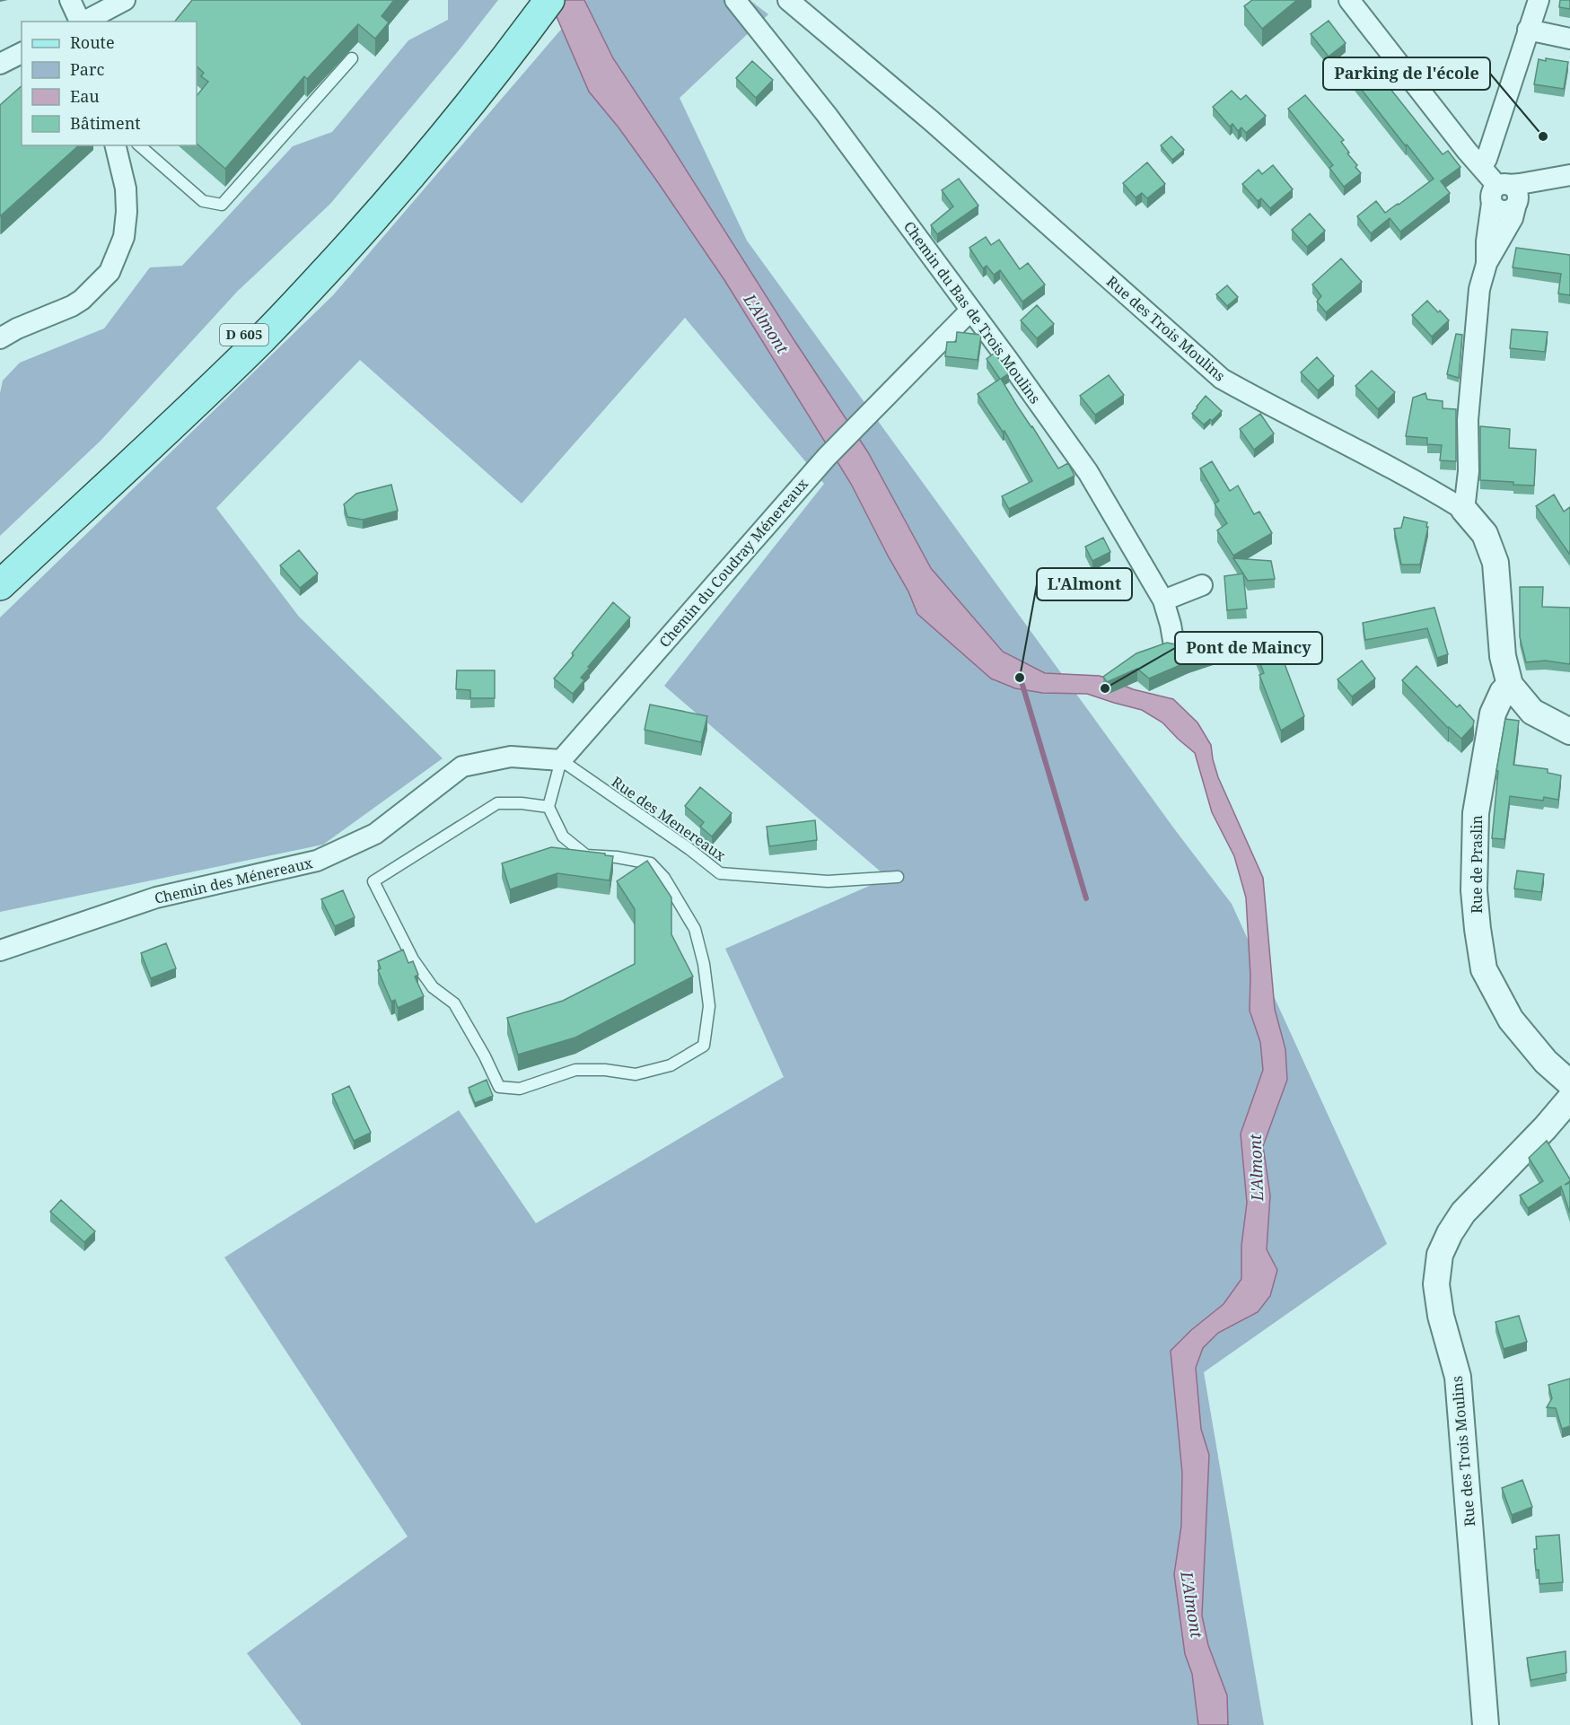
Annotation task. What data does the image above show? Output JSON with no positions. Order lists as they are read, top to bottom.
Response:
{
  "streets": {
    "main road": ["D 605"],
    "street": [
      "Chemin du Bas de Trois Moulins",
      "Rue des Trois Moulins",
      "Chemin du Coudray Ménereaux",
      "Rue de Praslin",
      "Chemin des Ménereaux"
    ],
    "lane": ["Rue des Menereaux"]
  },
  "crossings": [
    ["Chemin du Bas de Trois Moulins", "Chemin du Coudray Ménereaux"],
    ["Chemin du Coudray Ménereaux", "Rue des Menereaux"],
    ["Chemin du Coudray Ménereaux", "Chemin des Ménereaux"],
    ["Rue des Menereaux", "Chemin des Ménereaux"]
  ],
  "water": ["L'Almont"],
  "places": ["Parking de l'école", "L'Almont", "Pont de Maincy"],
  "legend": [
    "Route",
    "Parc",
    "Eau",
    "Bâtiment"
  ]
}
